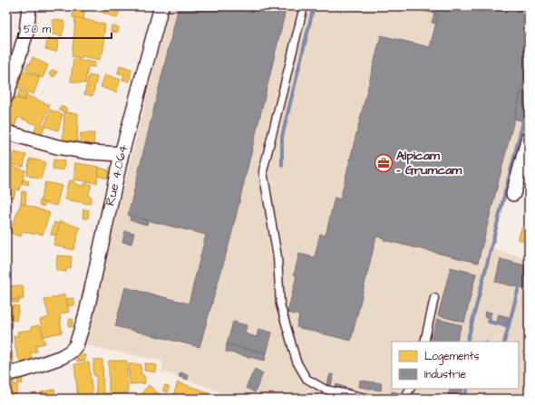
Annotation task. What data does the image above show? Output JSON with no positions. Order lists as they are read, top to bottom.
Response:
{
  "streets": {
    "street": ["Rue 4.064"]
  },
  "places": {
    "office": ["Alpicam - Grumcam"]
  },
  "legend": ["Logements", "Industrie"],
  "scale_bar": "50 m"
}
